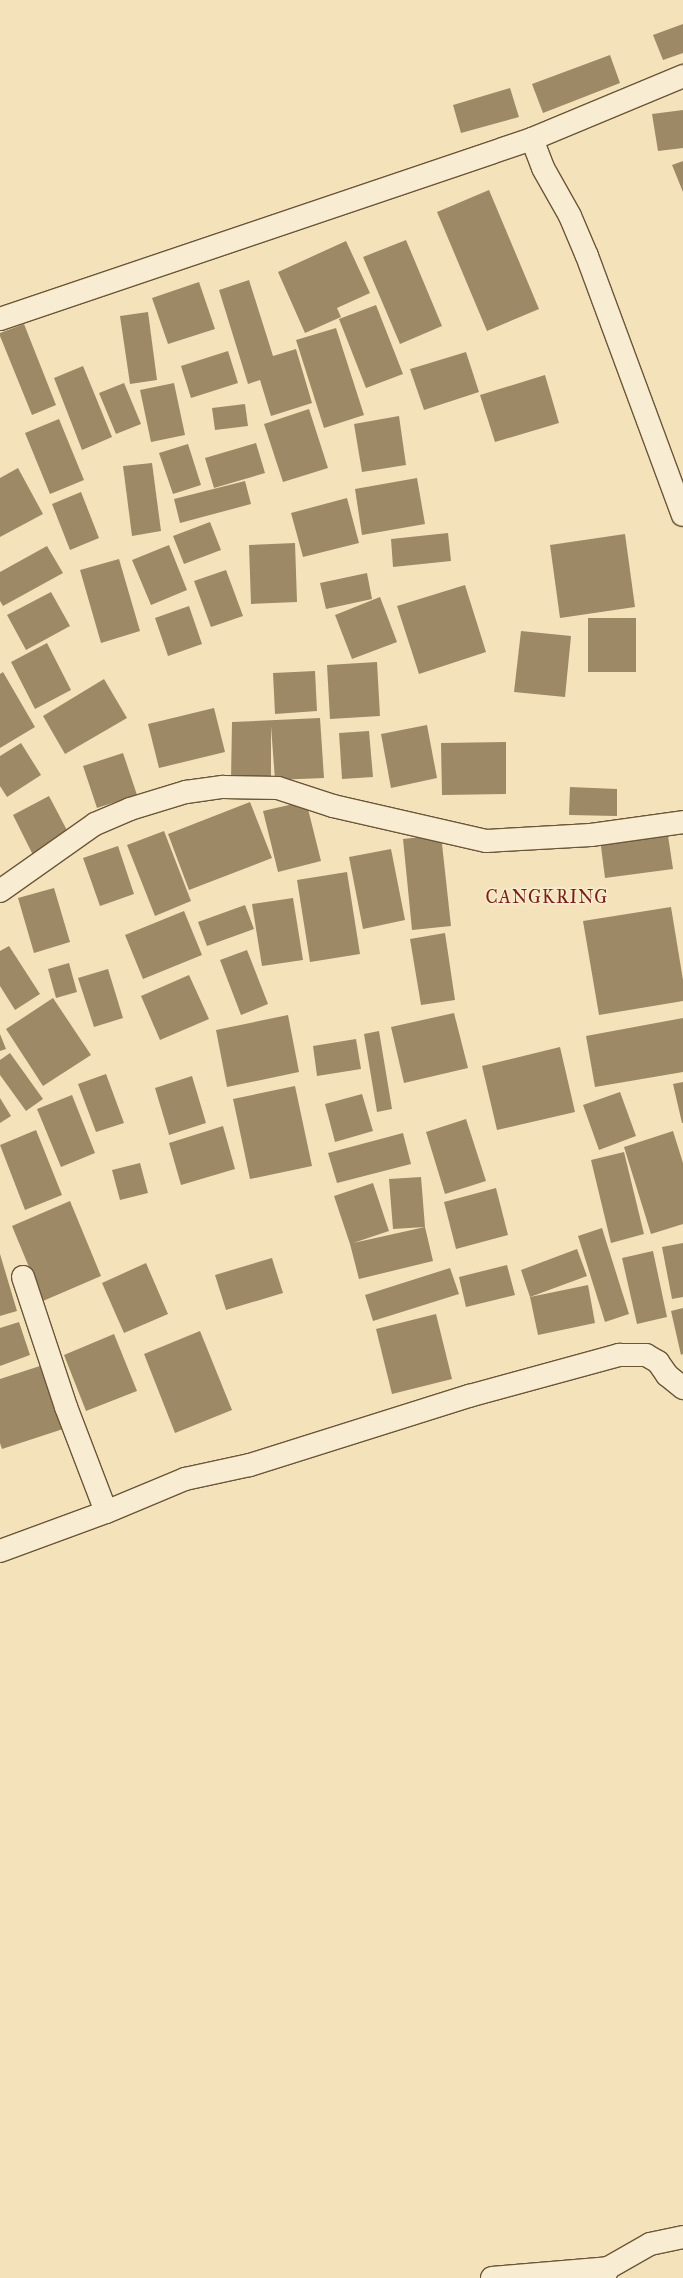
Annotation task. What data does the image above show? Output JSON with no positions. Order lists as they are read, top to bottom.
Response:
{
  "districts": ["CANGKRING"]
}
